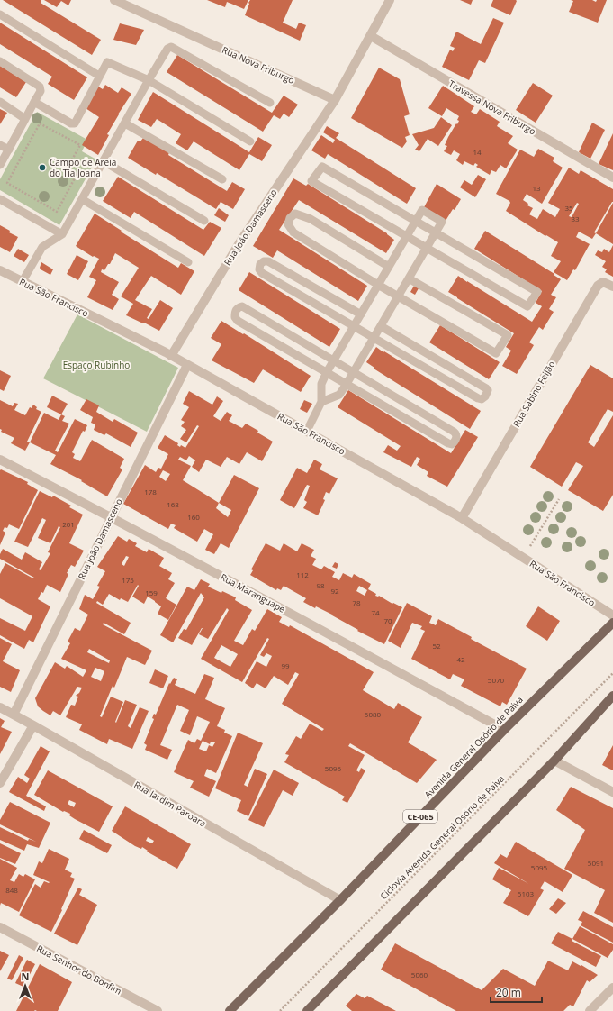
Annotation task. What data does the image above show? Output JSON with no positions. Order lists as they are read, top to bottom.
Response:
{
  "streets": {
    "main road": ["Avenida General Osório de Paiva", "CE-065"],
    "street": [
      "Rua Nova Friburgo",
      "Travessa Nova Friburgo",
      "Rua João Damasceno",
      "Rua São Francisco",
      "Rua Sabino Feijão",
      "Rua Maranguape",
      "Rua Jardim Paroara",
      "Rua Senhor do Bonfim"
    ],
    "path": ["Ciclovia Avenida General Osório de Paiva"]
  },
  "crossings": [
    ["Rua Nova Friburgo", "Rua João Damasceno"],
    ["Rua João Damasceno", "Rua São Francisco"],
    ["Rua João Damasceno", "Rua Maranguape"],
    ["Rua João Damasceno", "Rua Jardim Paroara"],
    ["Rua São Francisco", "Rua Sabino Feijão"],
    ["Rua Maranguape", "Avenida General Osório de Paiva"],
    ["Avenida General Osório de Paiva", "Rua Jardim Paroara"]
  ],
  "parks": ["Espaço Rubinho"],
  "places": ["Campo de Areia do Tia Joana"],
  "house_numbers": [
    "14",
    "13",
    "35",
    "33",
    "178",
    "168",
    "160",
    "201",
    "112",
    "175",
    "98",
    "92",
    "159",
    "78",
    "74",
    "70",
    "52",
    "42",
    "99",
    "5070",
    "5080",
    "5096",
    "5091",
    "5095",
    "848",
    "5103",
    "5060"
  ],
  "scale_bar": "20 m",
  "north": "top"
}
